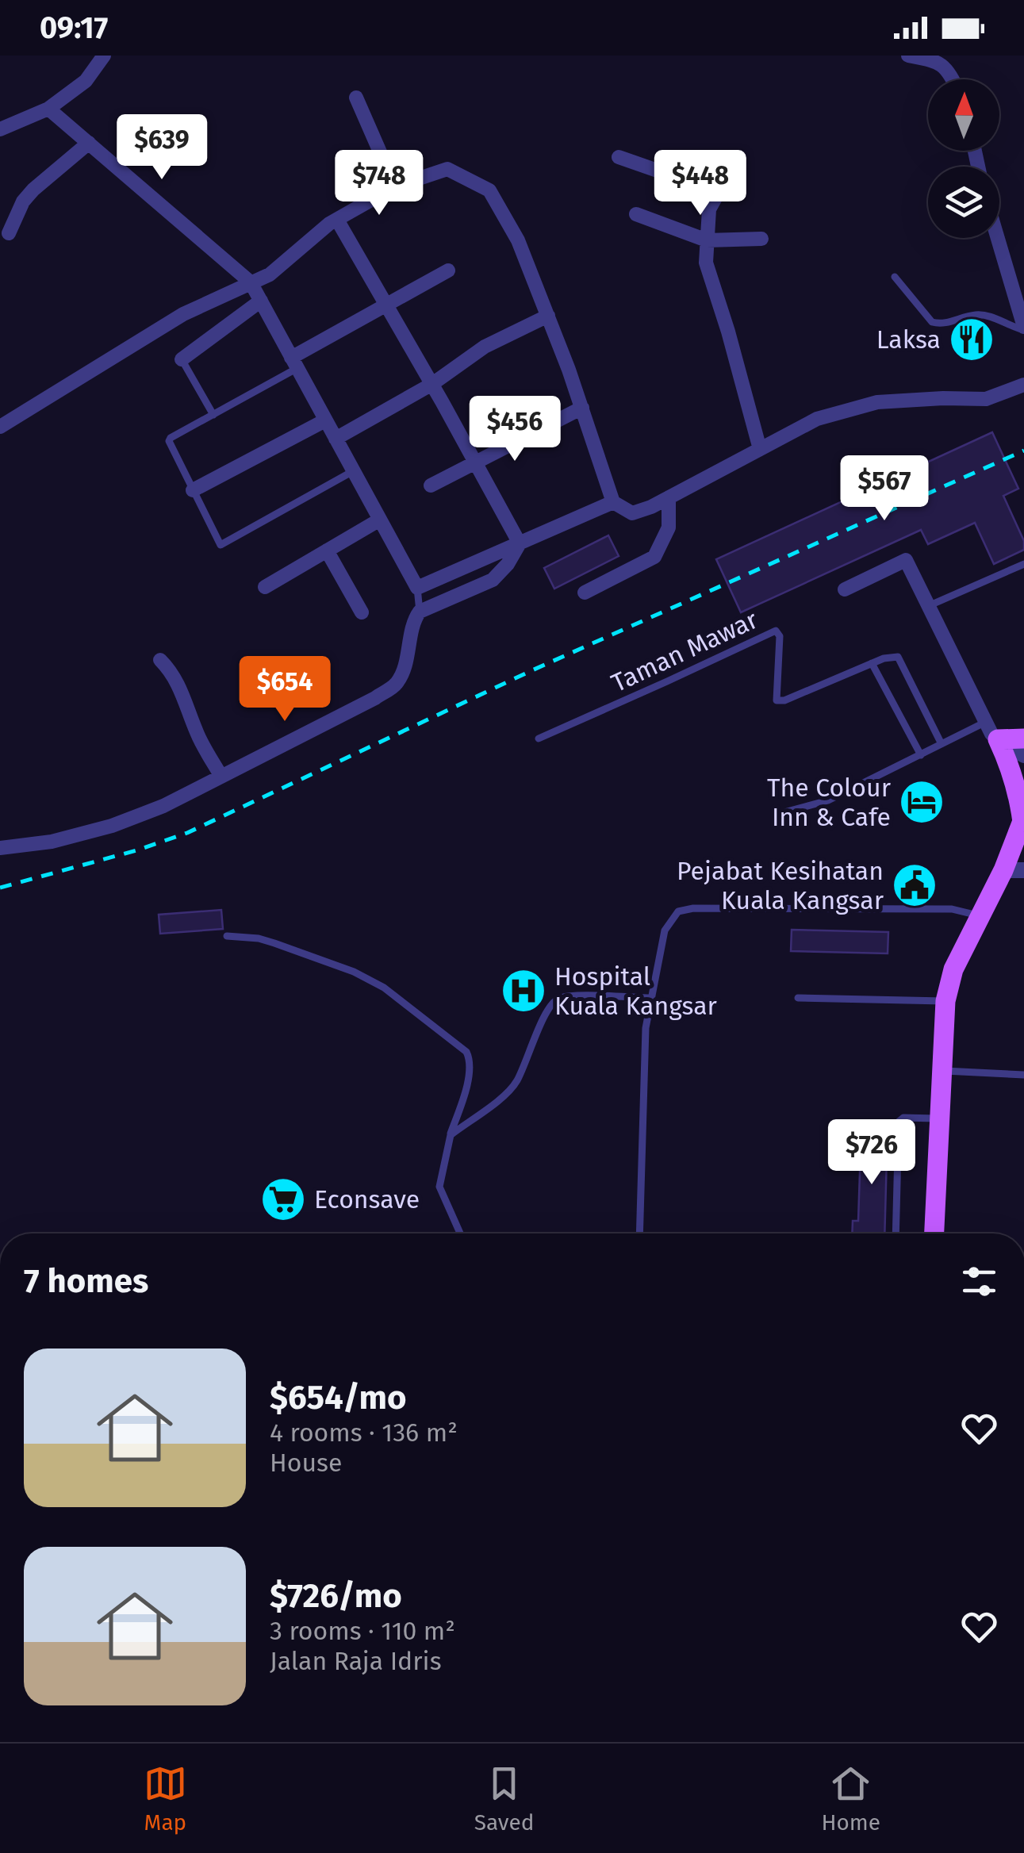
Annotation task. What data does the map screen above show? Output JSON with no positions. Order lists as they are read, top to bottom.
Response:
{
  "streets": {
    "lane": ["Taman Mawar"]
  },
  "places": {
    "restaurant": ["Laksa"],
    "hotel": ["The Colour Inn & Cafe"],
    "public building": ["Pejabat Kesihatan Kuala Kangsar"],
    "hospital": ["Hospital Kuala Kangsar"],
    "supermarket": ["Econsave"]
  },
  "north": "top",
  "page": {
    "status": "09:17",
    "price": [
      "$639",
      "$748",
      "$448",
      "$456",
      "$567",
      "$654",
      "$726"
    ],
    "heading": "7 homes",
    "list": [
      {
        "name": "$654/mo",
        "note": "4 rooms · 136 m² · House"
      },
      {
        "name": "$726/mo",
        "note": "3 rooms · 110 m² · Jalan Raja Idris"
      }
    ],
    "tabs": ["Map", "Saved", "Home"]
  }
}
